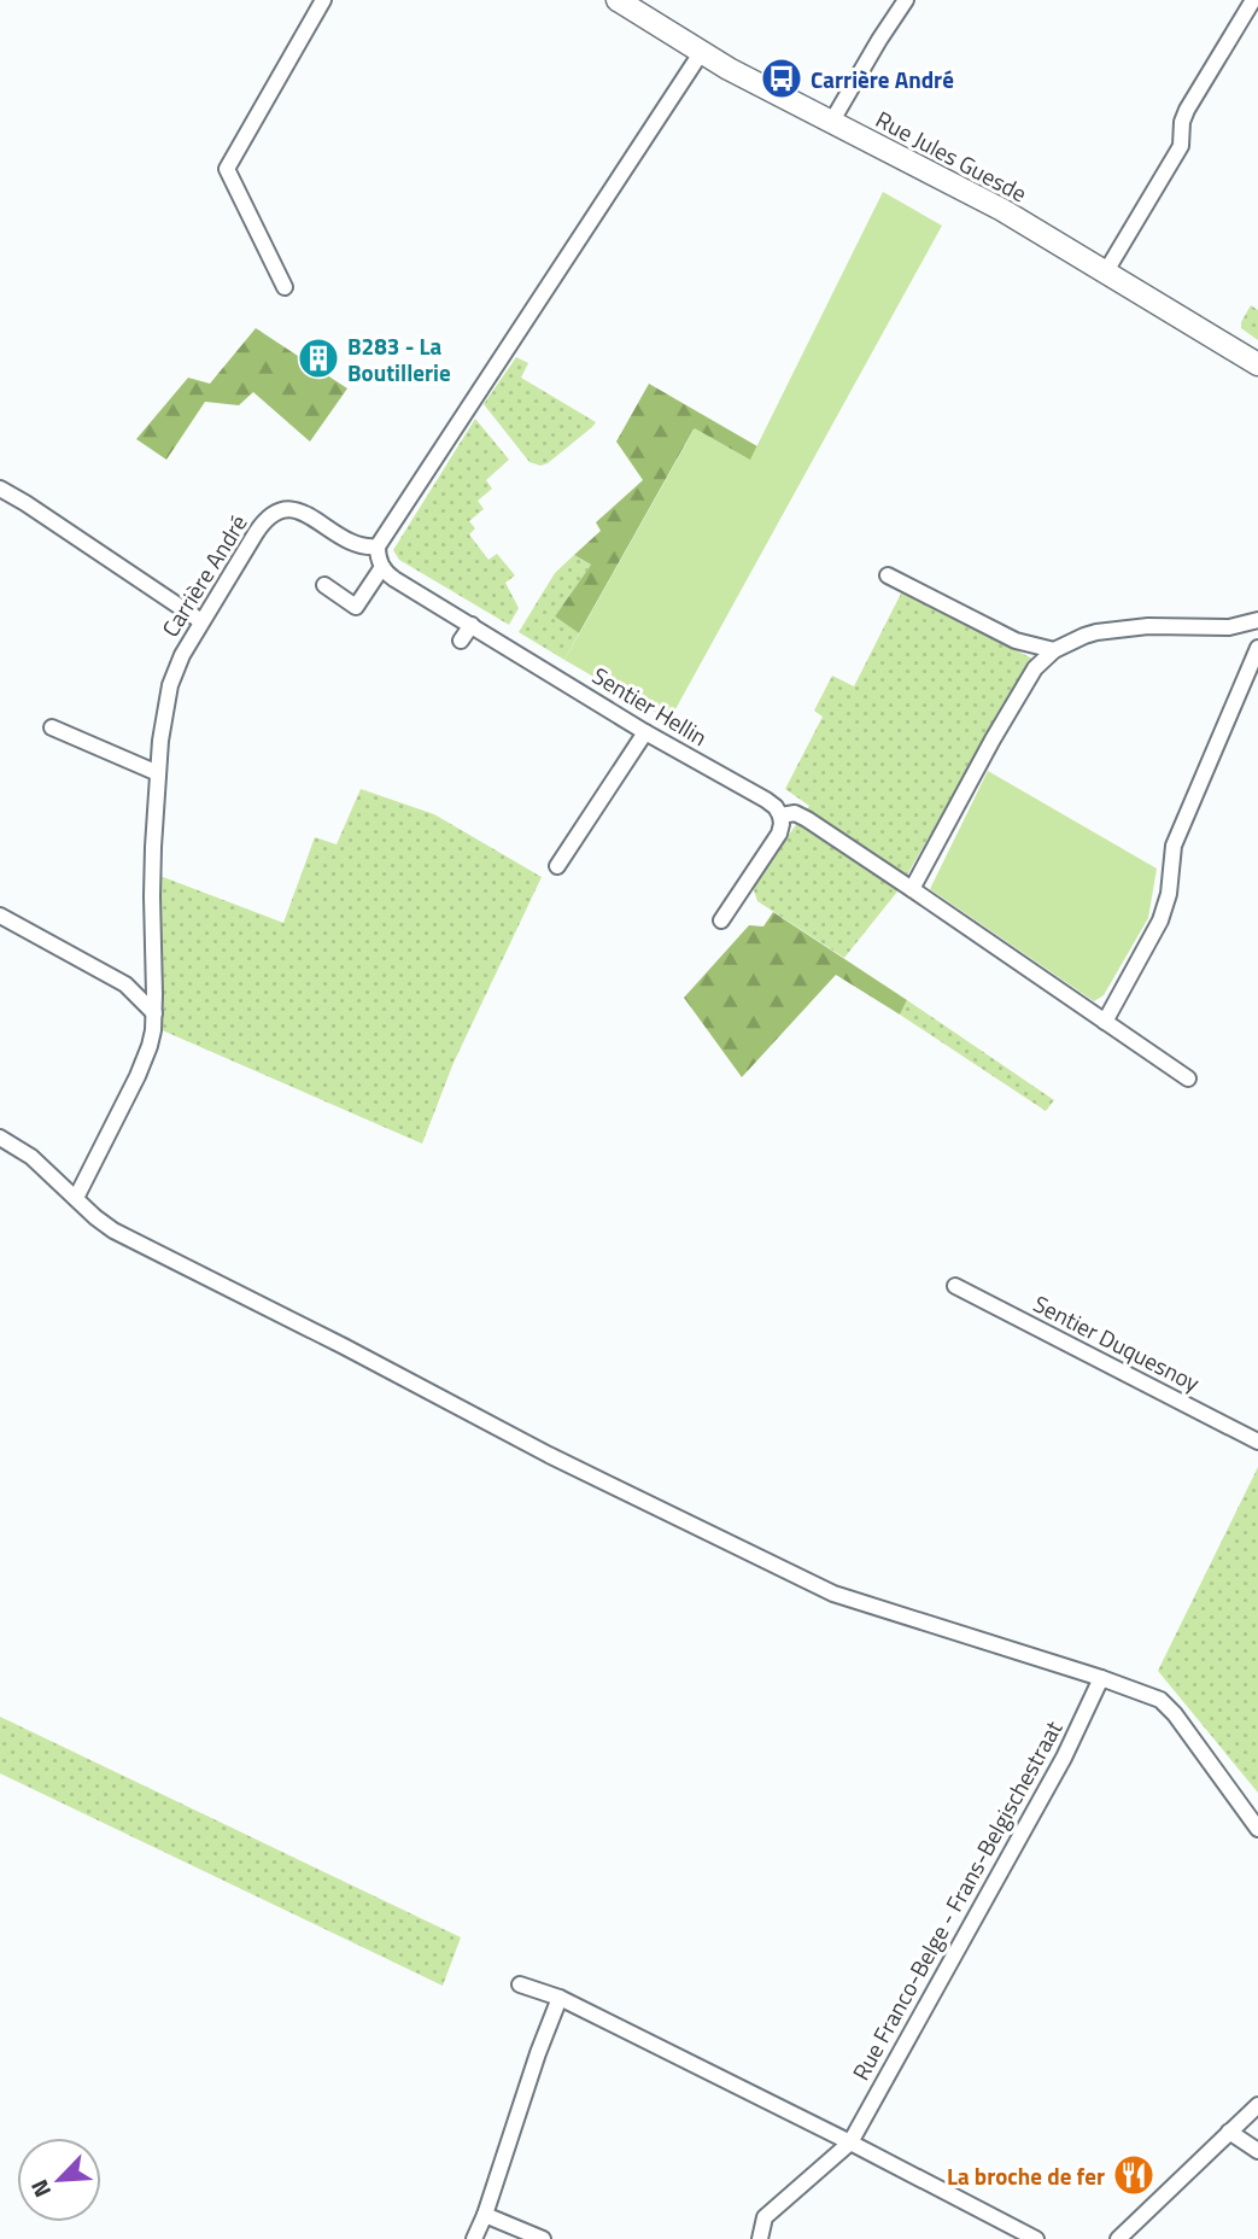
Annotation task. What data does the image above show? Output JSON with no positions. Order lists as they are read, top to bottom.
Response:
{
  "streets": {
    "main road": ["Rue Jules Guesde"],
    "street": [
      "Carrière André",
      "Sentier Hellin",
      "Sentier Duquesnoy",
      "Rue Franco-Belge - Frans-Belgischestraat"
    ]
  },
  "places": {
    "bus stop": ["Carrière André"],
    "building": ["B283 - La Boutillerie"],
    "restaurant": ["La broche de fer"]
  },
  "north": "bottom left"
}
